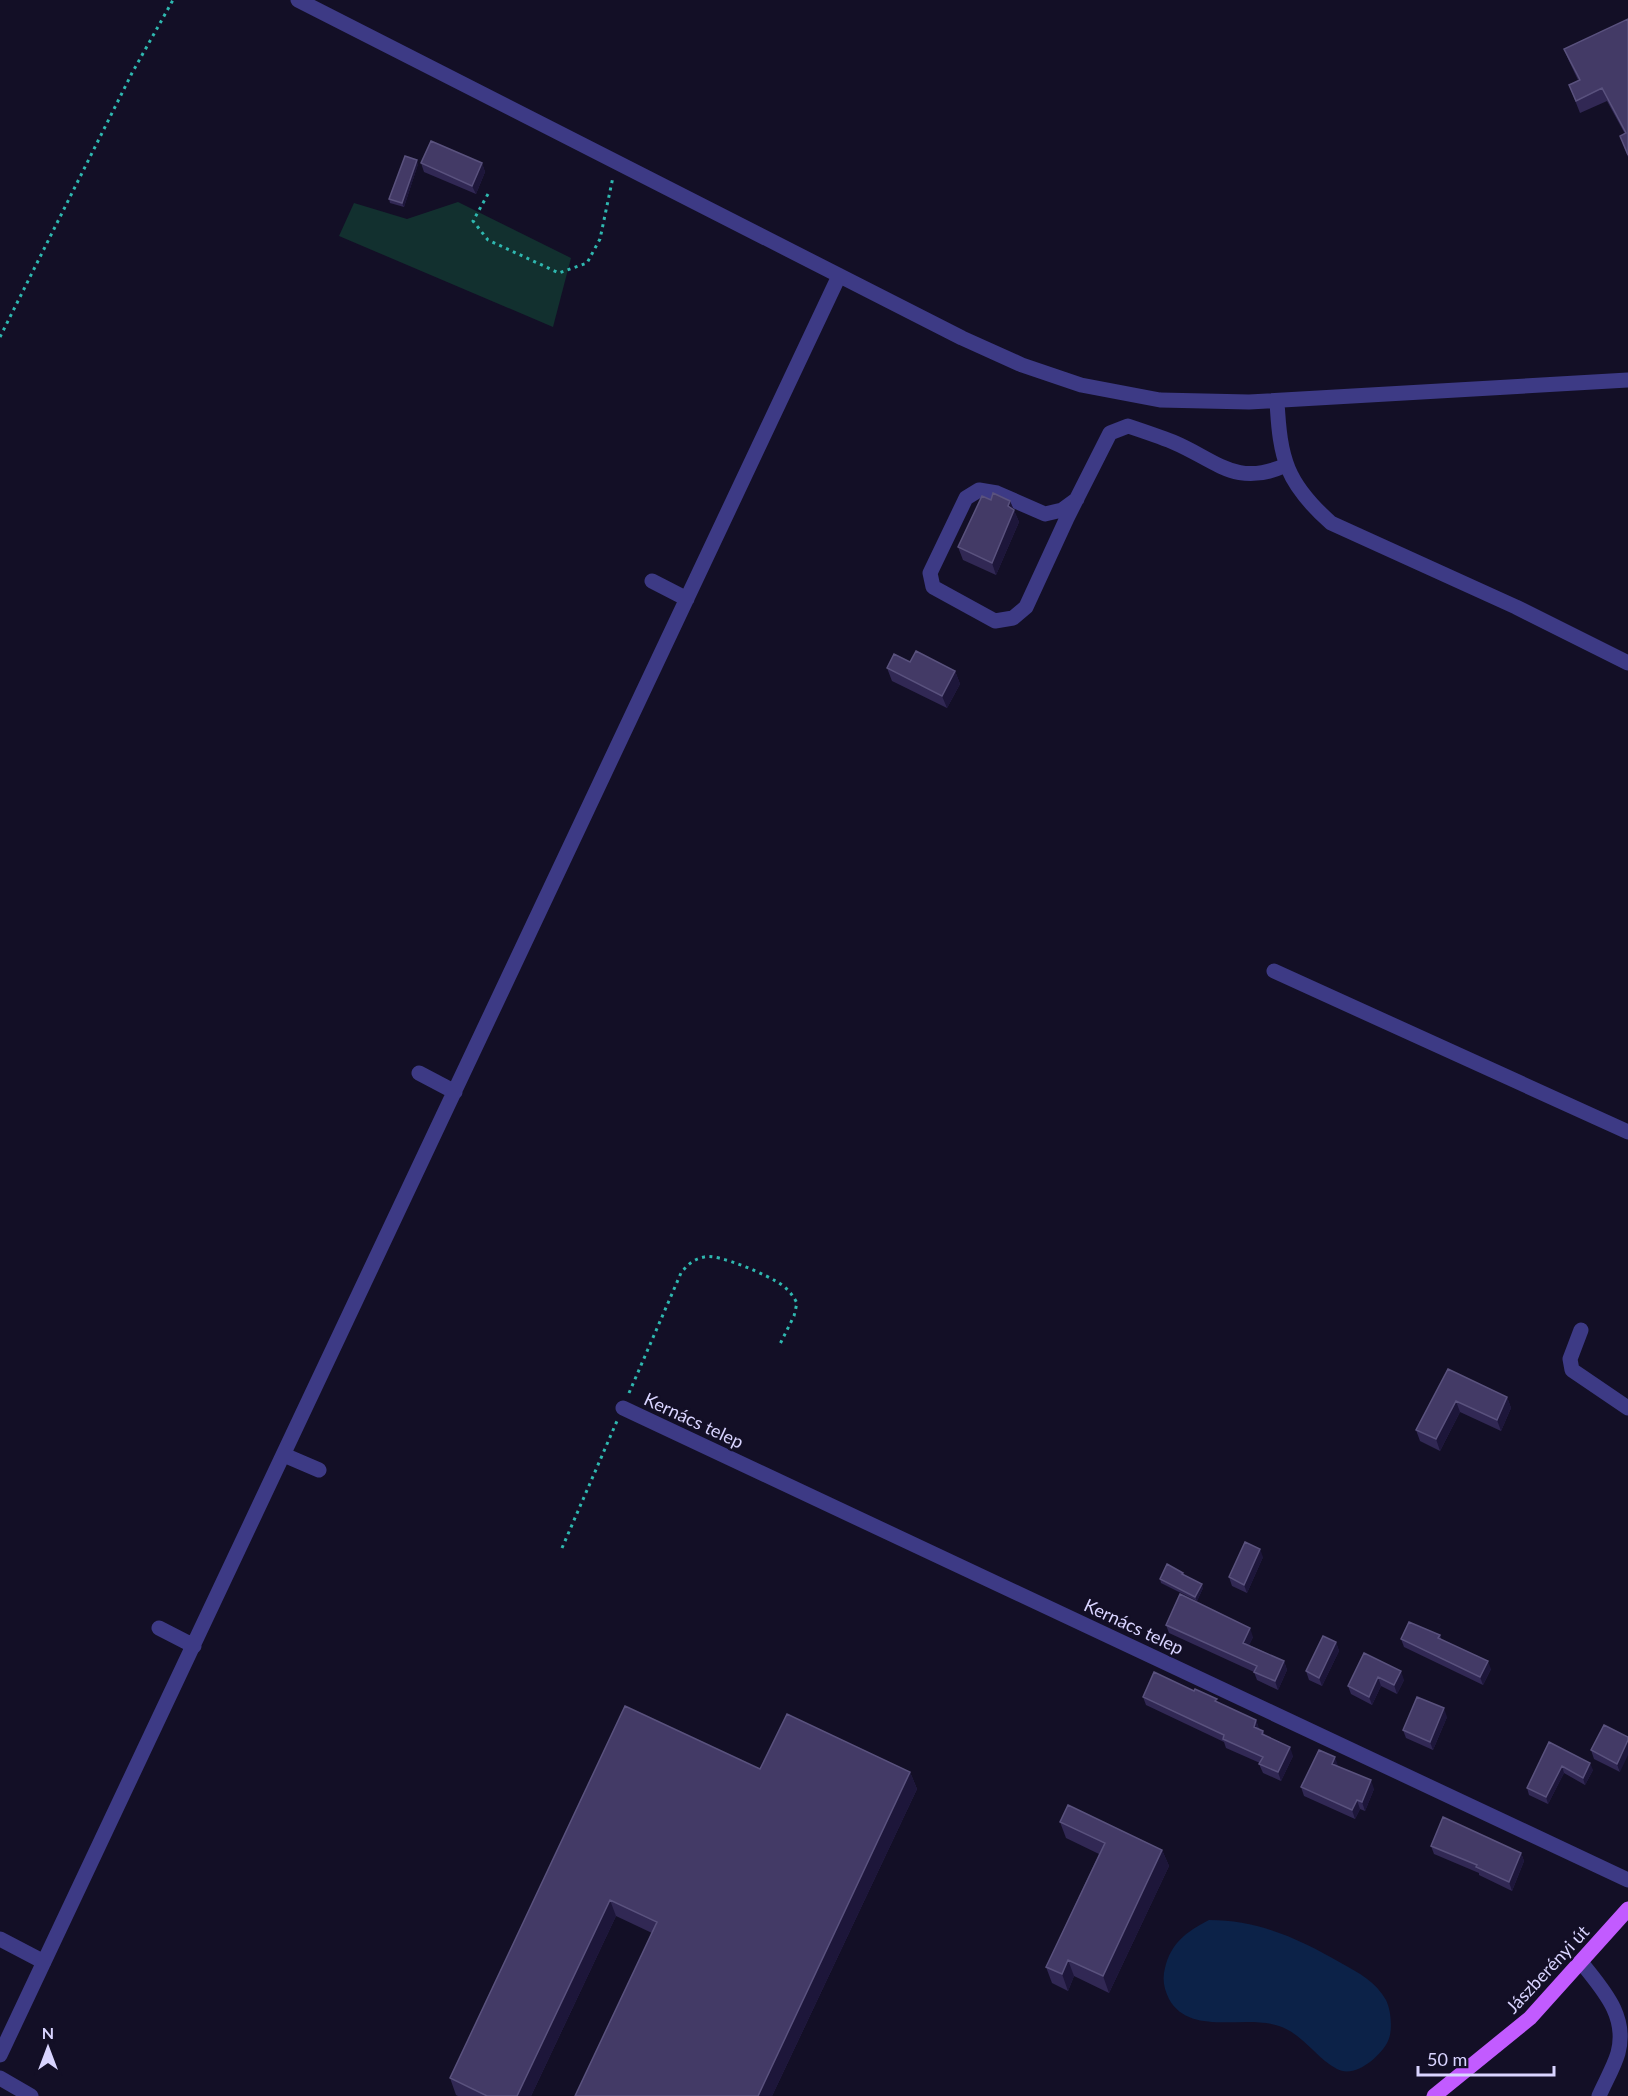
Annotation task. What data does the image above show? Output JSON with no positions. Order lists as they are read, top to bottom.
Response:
{
  "streets": {
    "main road": ["Jászberényi út"],
    "street": ["Kernács telep"]
  },
  "scale_bar": "50 m",
  "north": "top"
}
